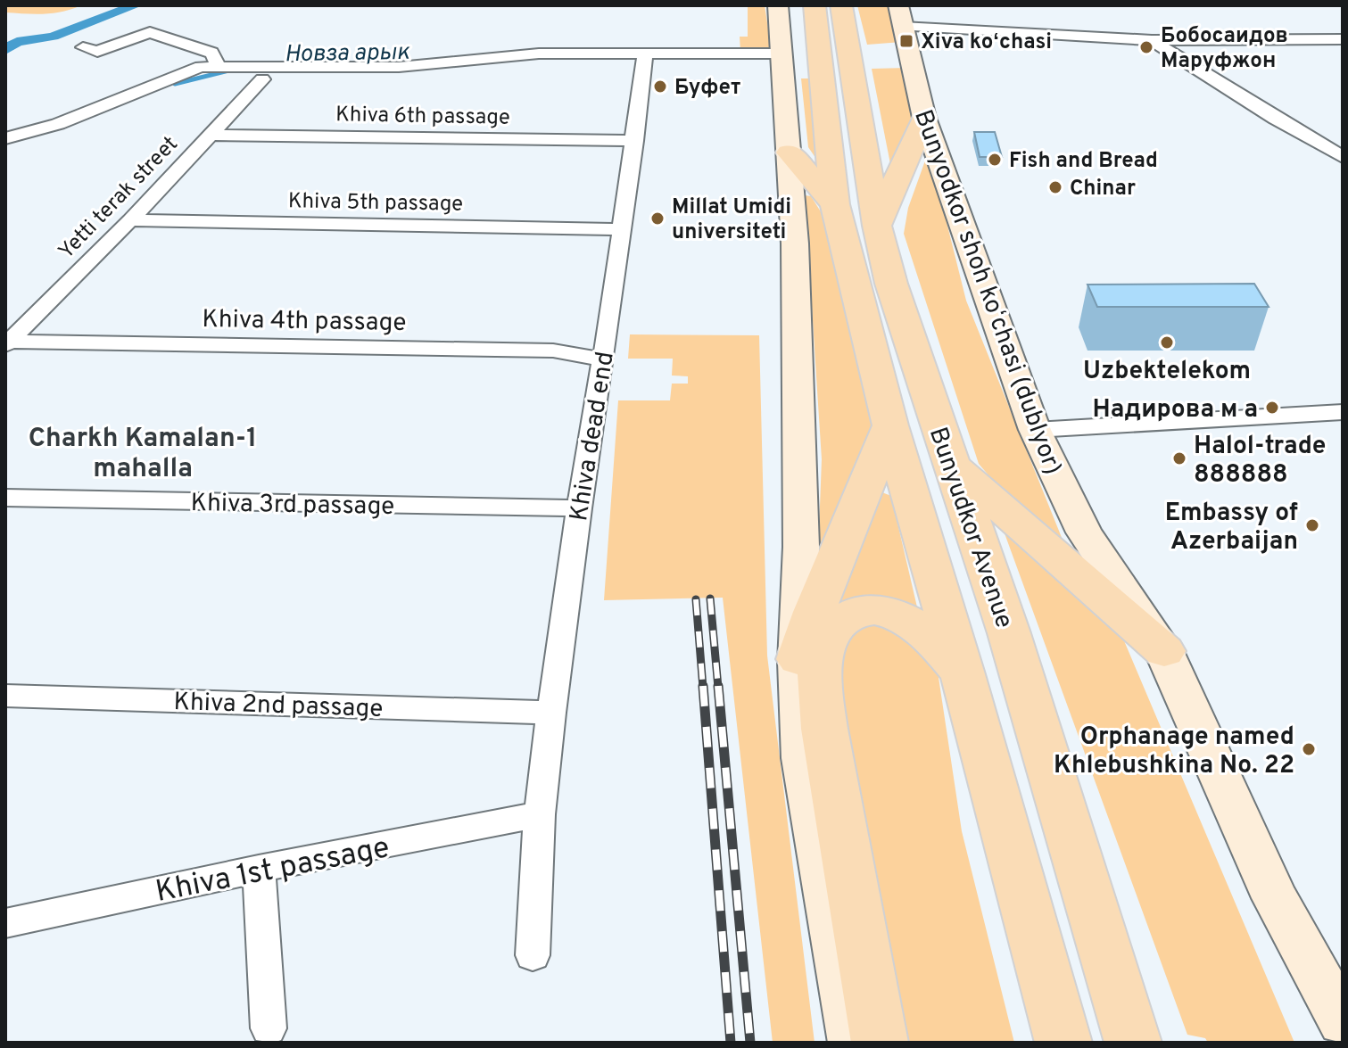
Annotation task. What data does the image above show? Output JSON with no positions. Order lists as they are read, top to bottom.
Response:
{
  "streets": {
    "main road": ["Bunyudkor Avenue"],
    "street": [
      "Khiva 6th passage",
      "Yetti terak street",
      "Khiva 5th passage",
      "Bunyodkor shoh koʻchasi (dublyor)",
      "Khiva 4th passage",
      "Khiva dead end",
      "Khiva 3rd passage",
      "Khiva 2nd passage",
      "Khiva 1st passage"
    ]
  },
  "crossings": [
    ["Khiva 6th passage", "Yetti terak street"],
    ["Khiva 6th passage", "Khiva dead end"],
    ["Yetti terak street", "Khiva 5th passage"],
    ["Yetti terak street", "Khiva 4th passage"],
    ["Khiva 5th passage", "Khiva dead end"],
    ["Khiva 4th passage", "Khiva dead end"],
    ["Khiva dead end", "Khiva 3rd passage"],
    ["Khiva dead end", "Khiva 2nd passage"],
    ["Khiva dead end", "Khiva 1st passage"]
  ],
  "districts": ["Charkh Kamalan-1 mahalla"],
  "water": ["Новза арык"],
  "places": {
    "transit": ["Xiva koʻchasi"],
    "other": [
      "Бобосаидов Маруфжон",
      "Буфет",
      "Fish and Bread",
      "Chinar",
      "Millat Umidi universiteti",
      "Uzbektelekom",
      "Надирова м а",
      "Halol-trade 888888",
      "Embassy of Azerbaijan",
      "Orphanage named Khlebushkina No. 22"
    ]
  }
}
